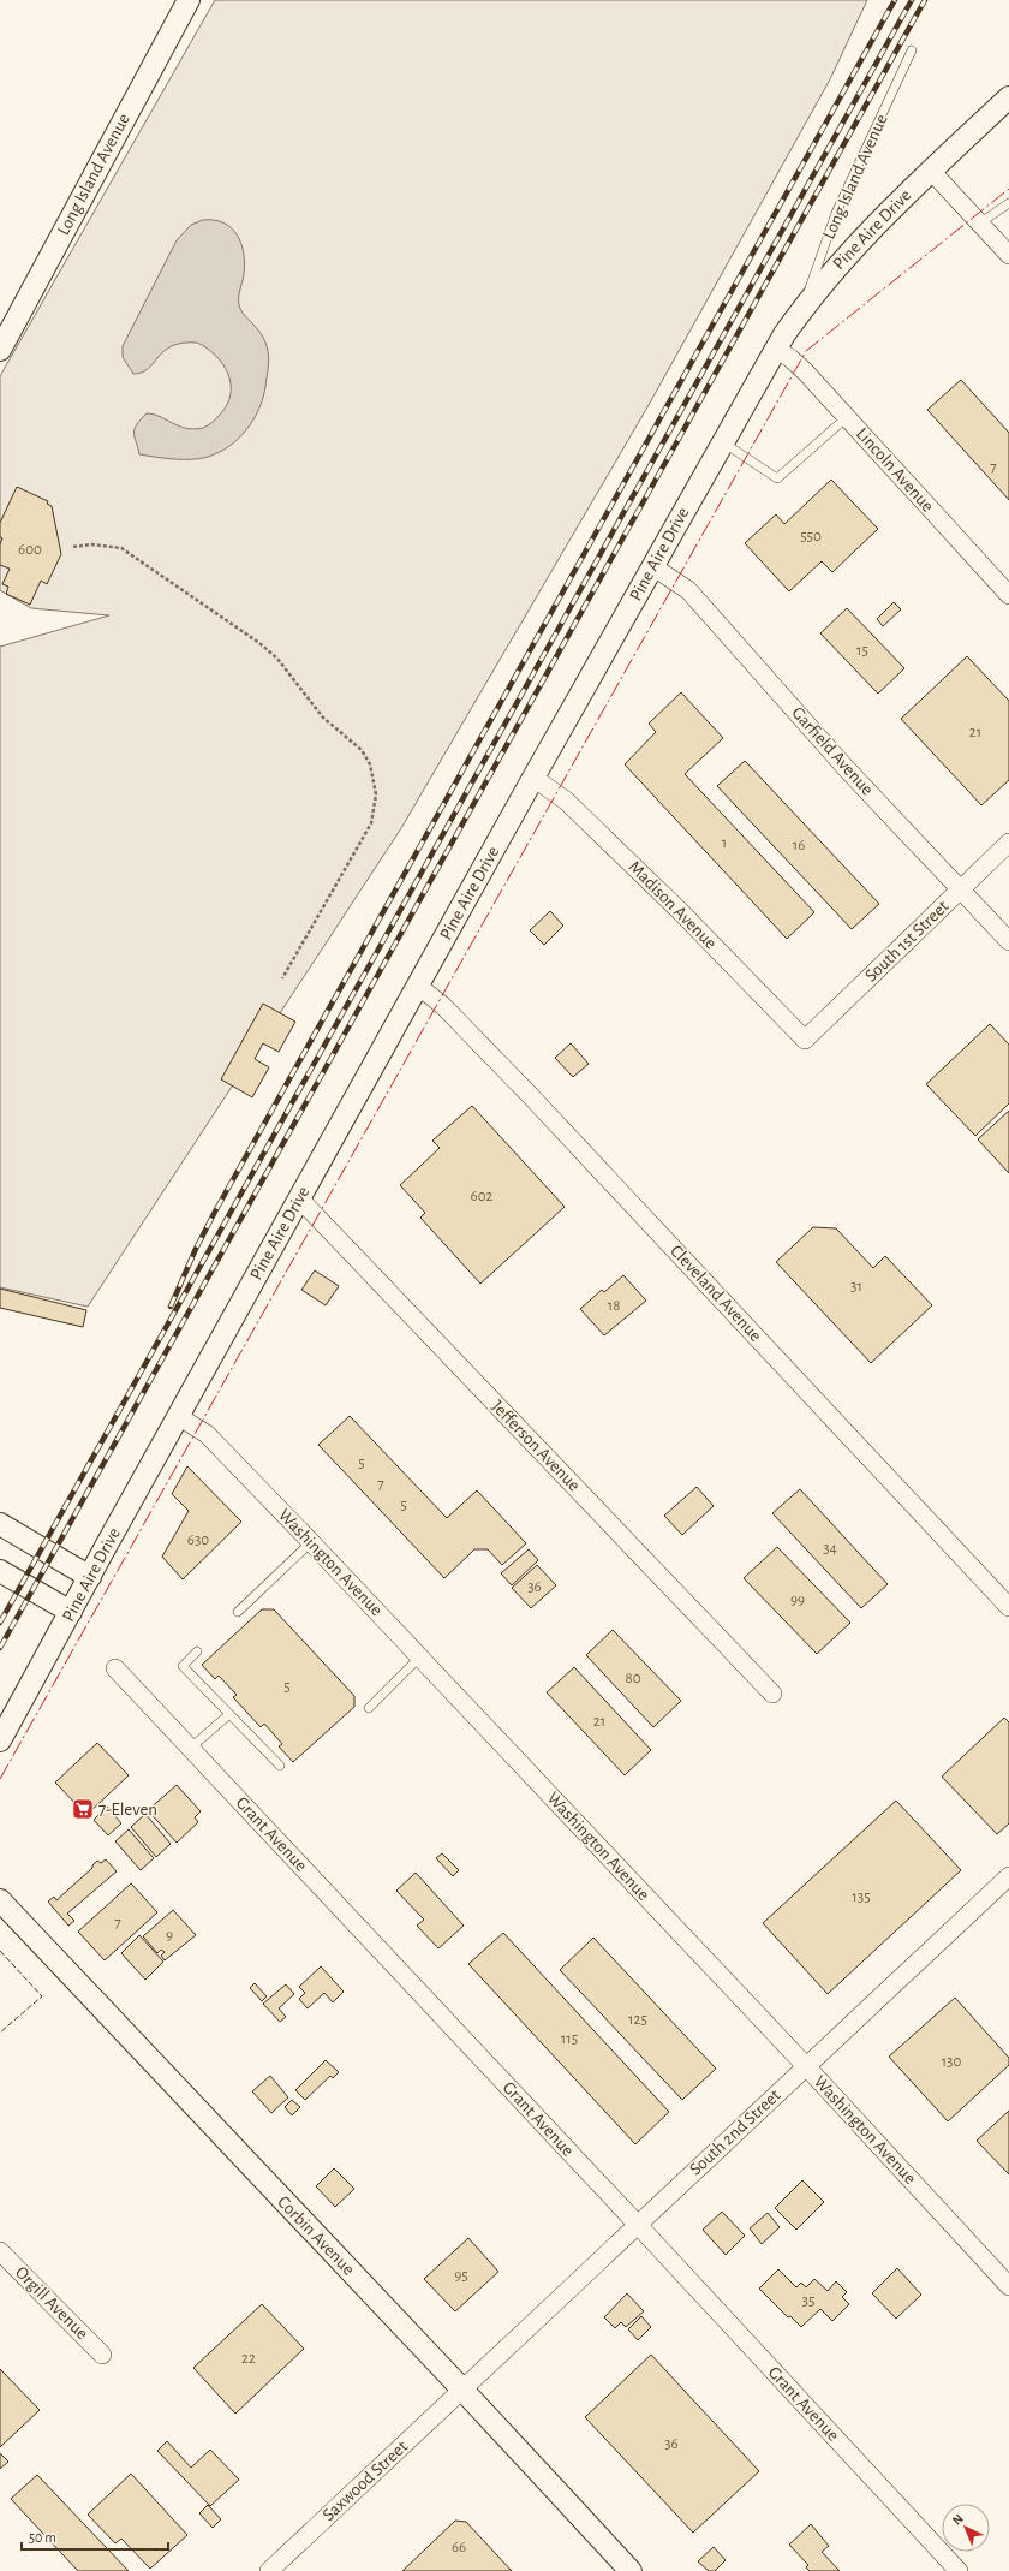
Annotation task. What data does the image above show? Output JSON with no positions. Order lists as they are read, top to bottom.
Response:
{
  "streets": {
    "street": [
      "Long Island Avenue",
      "Pine Aire Drive",
      "Lincoln Avenue",
      "Garfield Avenue",
      "Madison Avenue",
      "South 1st Street",
      "Cleveland Avenue",
      "Jefferson Avenue",
      "Washington Avenue",
      "Grant Avenue",
      "South 2nd Street",
      "Corbin Avenue",
      "Orgill Avenue",
      "Saxwood Street"
    ]
  },
  "crossings": [
    ["Long Island Avenue", "Pine Aire Drive"],
    ["Pine Aire Drive", "Lincoln Avenue"],
    ["Pine Aire Drive", "Garfield Avenue"],
    ["Pine Aire Drive", "Madison Avenue"],
    ["Pine Aire Drive", "Cleveland Avenue"],
    ["Pine Aire Drive", "Jefferson Avenue"],
    ["Pine Aire Drive", "Washington Avenue"],
    ["Garfield Avenue", "South 1st Street"],
    ["Madison Avenue", "South 1st Street"],
    ["Washington Avenue", "South 2nd Street"],
    ["Grant Avenue", "South 2nd Street"],
    ["South 2nd Street", "Corbin Avenue"],
    ["South 2nd Street", "Saxwood Street"],
    ["Corbin Avenue", "Saxwood Street"]
  ],
  "places": {
    "supermarket": ["7-Eleven"]
  },
  "house_numbers": [
    "7",
    "550",
    "600",
    "15",
    "21",
    "1",
    "16",
    "602",
    "31",
    "18",
    "5",
    "7",
    "5",
    "630",
    "34",
    "36",
    "99",
    "80",
    "5",
    "21",
    "135",
    "7",
    "9",
    "125",
    "115",
    "130",
    "95",
    "35",
    "22",
    "36",
    "66"
  ],
  "scale_bar": "50 m",
  "north": "top left"
}
